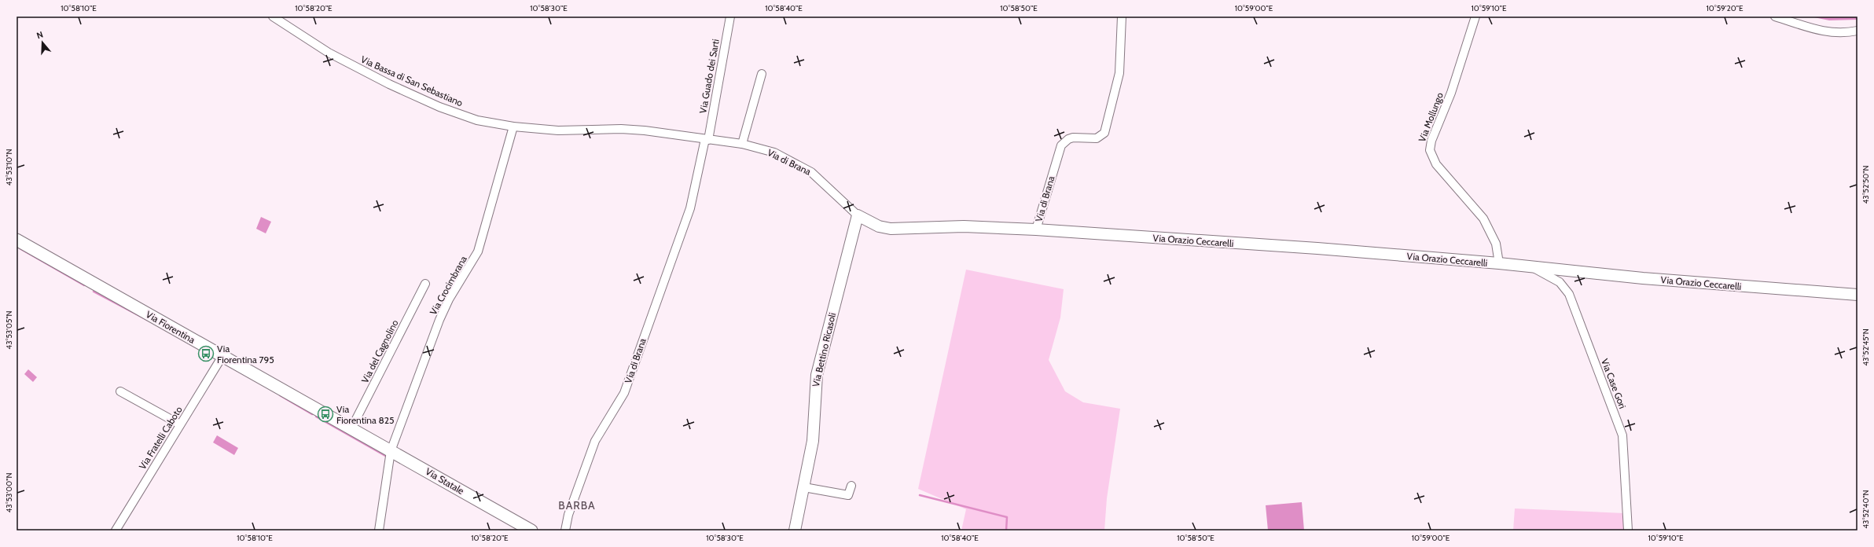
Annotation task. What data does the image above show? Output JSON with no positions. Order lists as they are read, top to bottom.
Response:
{
  "streets": {
    "main road": ["Via Fiorentina", "Via Statale"],
    "street": [
      "Via Guado dei Sarti",
      "Via Bassa di San Sebastiano",
      "Via Mollungo",
      "Via di Brana",
      "Via Orazio Ceccarelli",
      "Via Crocimbrana",
      "Via Bettino Ricasoli",
      "Via del Cagnolino",
      "Via Case Gori",
      "Via Fratelli Caboto"
    ]
  },
  "crossings": [
    ["Via Guado dei Sarti", "Via Bassa di San Sebastiano"],
    ["Via Guado dei Sarti", "Via di Brana"],
    ["Via Bassa di San Sebastiano", "Via di Brana"],
    ["Via Bassa di San Sebastiano", "Via Crocimbrana"],
    ["Via Mollungo", "Via Orazio Ceccarelli"],
    ["Via di Brana", "Via Orazio Ceccarelli"],
    ["Via di Brana", "Via Bettino Ricasoli"],
    ["Via Orazio Ceccarelli", "Via Case Gori"],
    ["Via Crocimbrana", "Via Fiorentina"],
    ["Via Crocimbrana", "Via Statale"],
    ["Via Fiorentina", "Via del Cagnolino"],
    ["Via Fiorentina", "Via Fratelli Caboto"],
    ["Via Fiorentina", "Via Statale"]
  ],
  "districts": ["BARBA"],
  "places": {
    "bus stop": ["Via Fiorentina 795", "Via Fiorentina 825"]
  },
  "north": "top",
  "coordinates": [
    "10°58'10\"E",
    "10°58'20\"E",
    "10°58'30\"E",
    "10°58'40\"E",
    "10°58'50\"E",
    "10°59'00\"E",
    "10°59'10\"E",
    "10°59'20\"E",
    "43°53'10\"N",
    "43°52'50\"N",
    "43°53'05\"N",
    "43°52'45\"N",
    "43°53'00\"N",
    "43°52'40\"N"
  ]
}
